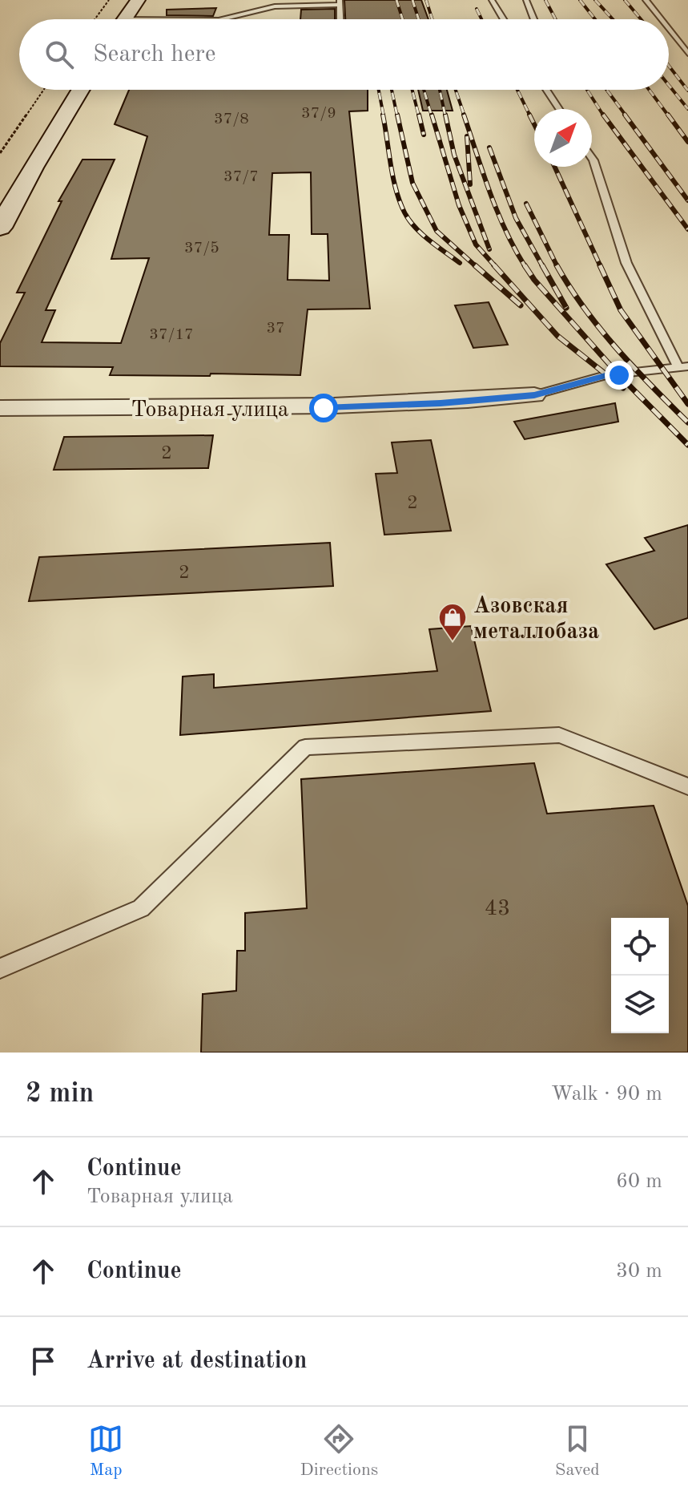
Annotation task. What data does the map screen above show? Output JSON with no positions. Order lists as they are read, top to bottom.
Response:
{
  "streets": {
    "street": ["Товарная улица"]
  },
  "places": {
    "shop": ["Азовская металлобаза"]
  },
  "house_numbers": [
    "37/9",
    "37/8",
    "37/7",
    "37/5",
    "37",
    "37/17",
    "2",
    "2",
    "2",
    "43"
  ],
  "north": "top right",
  "page": {
    "search": "Search here",
    "heading": ["2 min", "Walk · 90 m"],
    "list": [
      ["Continue", "Товарная улица", "60 m"],
      ["Continue", "30 m"],
      "Arrive at destination"
    ],
    "nav": ["Map", "Directions", "Saved"]
  }
}
